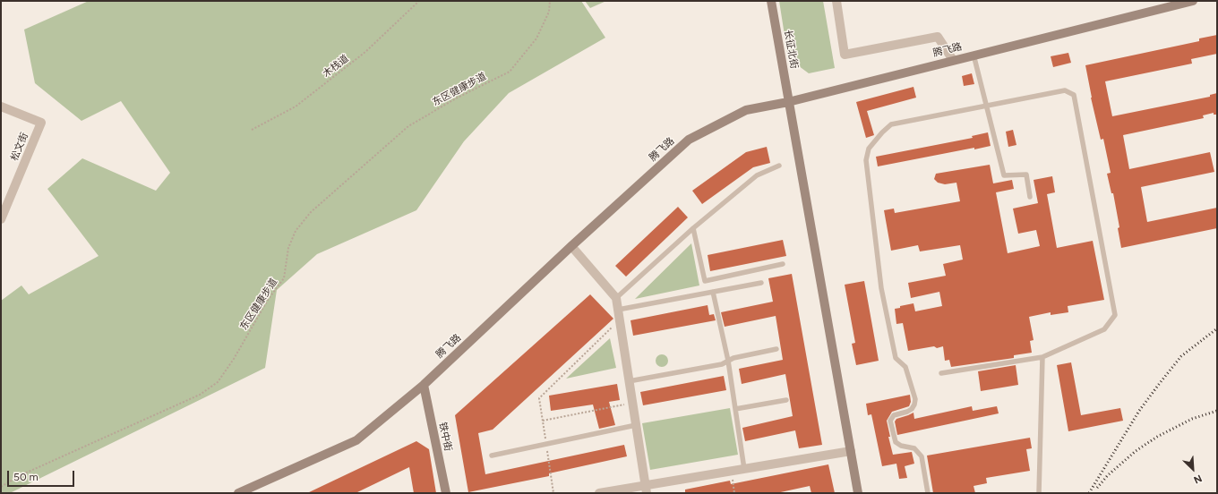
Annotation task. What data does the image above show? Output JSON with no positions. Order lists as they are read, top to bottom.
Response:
{
  "streets": {
    "street": [
      "长征北街",
      "腾飞路",
      "松文街",
      "铁中街"
    ],
    "path": ["木栈道", "东区健康步道"]
  },
  "crossings": [
    ["长征北街", "腾飞路"],
    ["腾飞路", "铁中街"]
  ],
  "scale_bar": "50 m",
  "north": "bottom right"
}
